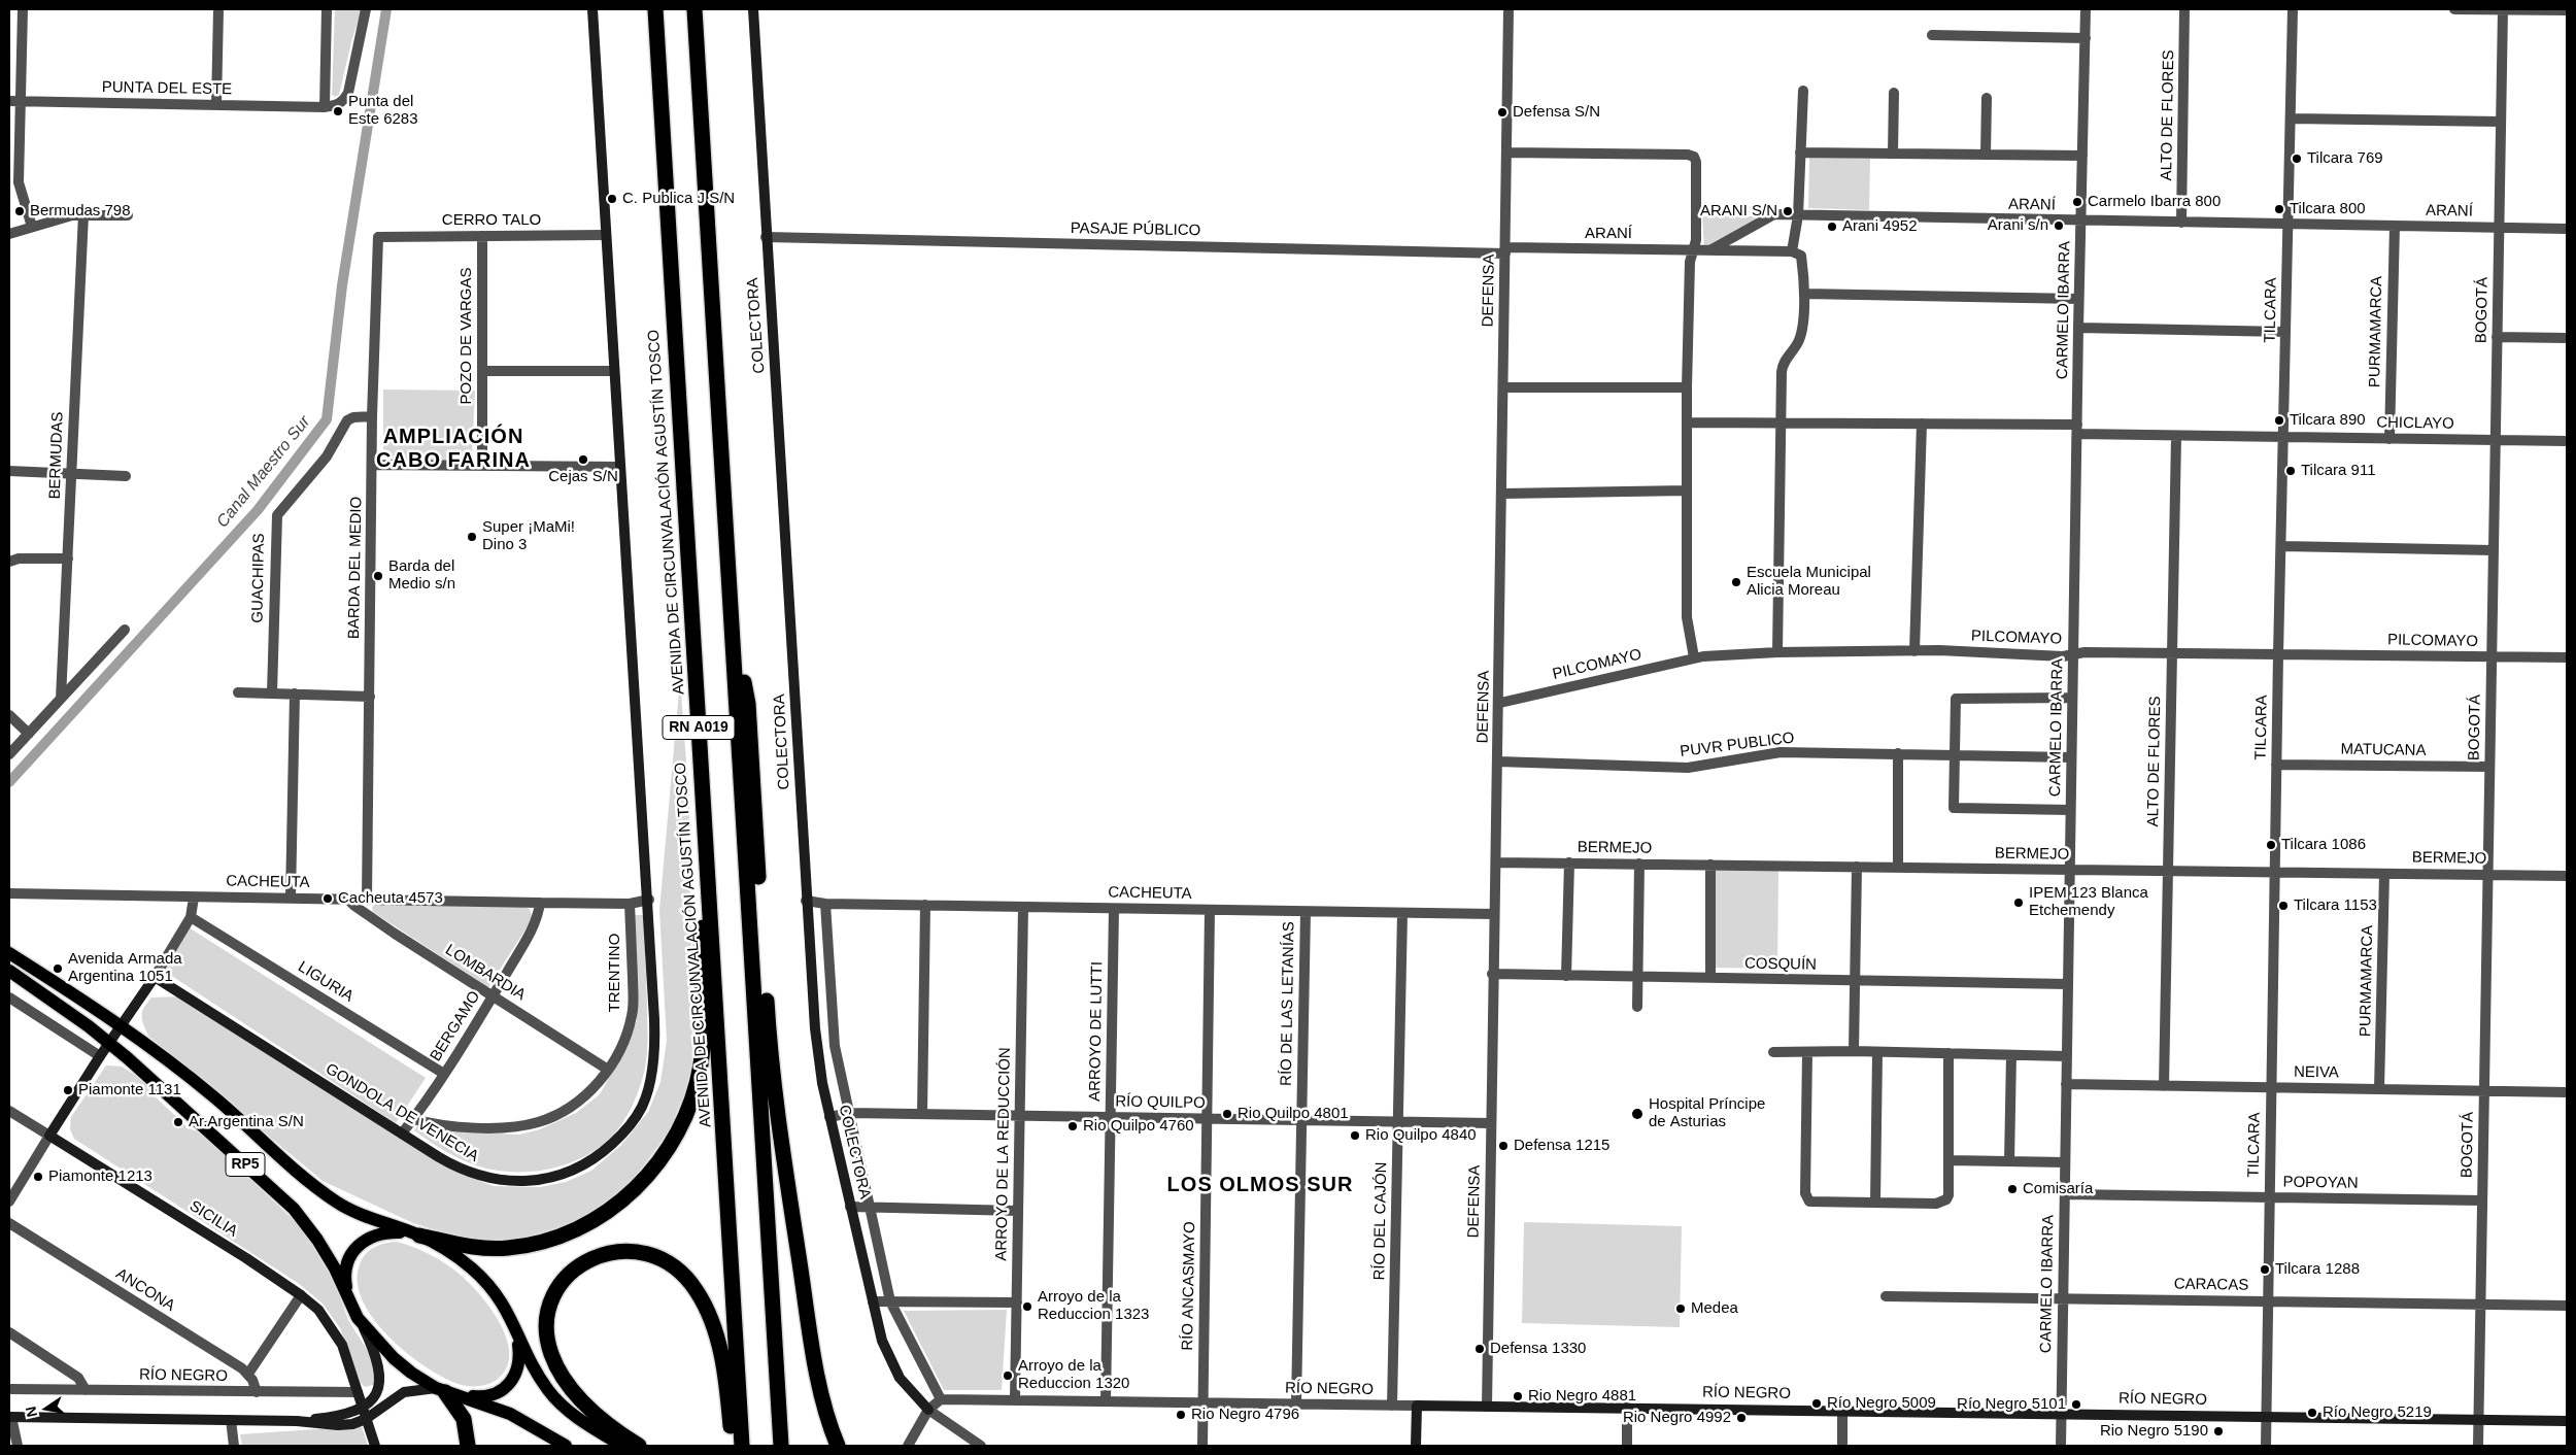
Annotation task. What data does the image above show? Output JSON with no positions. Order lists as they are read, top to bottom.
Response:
{
  "streets": {
    "highway": ["AVENIDA DE CIRCUNVALACIÓN AGUSTÍN TOSCO", "RN A019"],
    "main road": ["RP5"],
    "street": [
      "PUNTA DEL ESTE",
      "ALTO DE FLORES",
      "ARANÍ",
      "CERRO TALO",
      "PASAJE PÚBLICO",
      "DEFENSA",
      "CARMELO IBARRA",
      "TILCARA",
      "BOGOTÁ",
      "COLECTORA",
      "PURMAMARCA",
      "POZO DE VARGAS",
      "CHICLAYO",
      "BERMUDAS",
      "BARDA DEL MEDIO",
      "GUACHIPAS",
      "PILCOMAYO",
      "PUVR PUBLICO",
      "MATUCANA",
      "BERMEJO",
      "CACHEUTA",
      "COSQUÍN",
      "LOMBARDIA",
      "TRENTINO",
      "LIGURIA",
      "RÍO DE LAS LETANÍAS",
      "BERGAMO",
      "ARROYO DE LUTTI",
      "NEIVA",
      "RÍO QUILPO",
      "GONDOLA DE VENECIA",
      "ARROYO DE LA REDUCCIÓN",
      "POPOYAN",
      "SICILIA",
      "RÍO DEL CAJÓN",
      "CARACAS",
      "RÍO ANCASMAYO",
      "ANCONA",
      "RÍO NEGRO"
    ]
  },
  "crossings": [
    ["ALTO DE FLORES", "ARANÍ"],
    ["ALTO DE FLORES", "CHICLAYO"],
    ["ALTO DE FLORES", "PILCOMAYO"],
    ["ALTO DE FLORES", "BERMEJO"],
    ["ALTO DE FLORES", "NEIVA"],
    ["ARANÍ", "PASAJE PÚBLICO"],
    ["ARANÍ", "DEFENSA"],
    ["ARANÍ", "CARMELO IBARRA"],
    ["ARANÍ", "TILCARA"],
    ["ARANÍ", "BOGOTÁ"],
    ["ARANÍ", "PURMAMARCA"],
    ["CERRO TALO", "POZO DE VARGAS"],
    ["CERRO TALO", "BARDA DEL MEDIO"],
    ["PASAJE PÚBLICO", "DEFENSA"],
    ["PASAJE PÚBLICO", "COLECTORA"],
    ["DEFENSA", "PILCOMAYO"],
    ["DEFENSA", "PUVR PUBLICO"],
    ["DEFENSA", "BERMEJO"],
    ["DEFENSA", "CACHEUTA"],
    ["DEFENSA", "COSQUÍN"],
    ["DEFENSA", "RÍO QUILPO"],
    ["DEFENSA", "RÍO NEGRO"],
    ["CARMELO IBARRA", "CHICLAYO"],
    ["CARMELO IBARRA", "PILCOMAYO"],
    ["CARMELO IBARRA", "PUVR PUBLICO"],
    ["CARMELO IBARRA", "BERMEJO"],
    ["CARMELO IBARRA", "COSQUÍN"],
    ["CARMELO IBARRA", "NEIVA"],
    ["CARMELO IBARRA", "POPOYAN"],
    ["CARMELO IBARRA", "CARACAS"],
    ["CARMELO IBARRA", "RÍO NEGRO"],
    ["TILCARA", "CHICLAYO"],
    ["TILCARA", "PILCOMAYO"],
    ["TILCARA", "MATUCANA"],
    ["TILCARA", "BERMEJO"],
    ["TILCARA", "NEIVA"],
    ["TILCARA", "POPOYAN"],
    ["TILCARA", "CARACAS"],
    ["TILCARA", "RÍO NEGRO"],
    ["BOGOTÁ", "CHICLAYO"],
    ["BOGOTÁ", "PILCOMAYO"],
    ["BOGOTÁ", "MATUCANA"],
    ["BOGOTÁ", "BERMEJO"],
    ["BOGOTÁ", "NEIVA"],
    ["BOGOTÁ", "POPOYAN"],
    ["BOGOTÁ", "CARACAS"],
    ["BOGOTÁ", "RÍO NEGRO"],
    ["COLECTORA", "CACHEUTA"],
    ["COLECTORA", "RÍO QUILPO"],
    ["PURMAMARCA", "CHICLAYO"],
    ["PURMAMARCA", "BERMEJO"],
    ["PURMAMARCA", "NEIVA"],
    ["BARDA DEL MEDIO", "GUACHIPAS"],
    ["BARDA DEL MEDIO", "CACHEUTA"],
    ["CACHEUTA", "LOMBARDIA"],
    ["CACHEUTA", "TRENTINO"],
    ["CACHEUTA", "RÍO DE LAS LETANÍAS"],
    ["CACHEUTA", "BERGAMO"],
    ["CACHEUTA", "ARROYO DE LUTTI"],
    ["CACHEUTA", "GONDOLA DE VENECIA"],
    ["CACHEUTA", "ARROYO DE LA REDUCCIÓN"],
    ["CACHEUTA", "RÍO DEL CAJÓN"],
    ["CACHEUTA", "RÍO ANCASMAYO"],
    ["LOMBARDIA", "TRENTINO"],
    ["LOMBARDIA", "BERGAMO"],
    ["TRENTINO", "BERGAMO"],
    ["LIGURIA", "BERGAMO"],
    ["RÍO DE LAS LETANÍAS", "RÍO QUILPO"],
    ["RÍO DE LAS LETANÍAS", "RÍO NEGRO"],
    ["BERGAMO", "GONDOLA DE VENECIA"],
    ["ARROYO DE LUTTI", "RÍO QUILPO"],
    ["ARROYO DE LUTTI", "RÍO NEGRO"],
    ["RÍO QUILPO", "ARROYO DE LA REDUCCIÓN"],
    ["RÍO QUILPO", "RÍO DEL CAJÓN"],
    ["RÍO QUILPO", "RÍO ANCASMAYO"],
    ["ARROYO DE LA REDUCCIÓN", "RÍO NEGRO"],
    ["SICILIA", "RÍO NEGRO"],
    ["RÍO DEL CAJÓN", "RÍO NEGRO"],
    ["RÍO ANCASMAYO", "RÍO NEGRO"]
  ],
  "districts": ["AMPLIACIÓN CABO FARINA", "LOS OLMOS SUR"],
  "water": ["Canal Maestro Sur"],
  "places": [
    "Punta del Este 6283",
    "Defensa S/N",
    "Tilcara 769",
    "C. Publica J S/N",
    "Carmelo Ibarra 800",
    "Tilcara 800",
    "Bermudas 798",
    "ARANI S/N",
    "Arani s/n",
    "Arani 4952",
    "Tilcara 890",
    "Cejas S/N",
    "Tilcara 911",
    "Super ¡MaMi! Dino 3",
    "Barda del Medio s/n",
    "Escuela Municipal Alicia Moreau",
    "Tilcara 1086",
    "Cacheuta 4573",
    "IPEM 123 Blanca Etchemendy",
    "Tilcara 1153",
    "Avenida Armada Argentina 1051",
    "Piamonte 1131",
    "Rio Quilpo 4801",
    "Hospital Príncipe de Asturias",
    "Ar.Argentina S/N",
    "Rio Quilpo 4760",
    "Rio Quilpo 4840",
    "Defensa 1215",
    "Piamonte 1213",
    "Comisaría",
    "Tilcara 1288",
    "Arroyo de la Reduccion 1323",
    "Medea",
    "Defensa 1330",
    "Arroyo de la Reduccion 1320",
    "Rio Negro 4881",
    "Río Negro 5009",
    "Río Negro 5101",
    "Río Negro 5219",
    "Rio Negro 4796",
    "Rio Negro 4992",
    "Rio Negro 5190"
  ],
  "north": "left"
}
